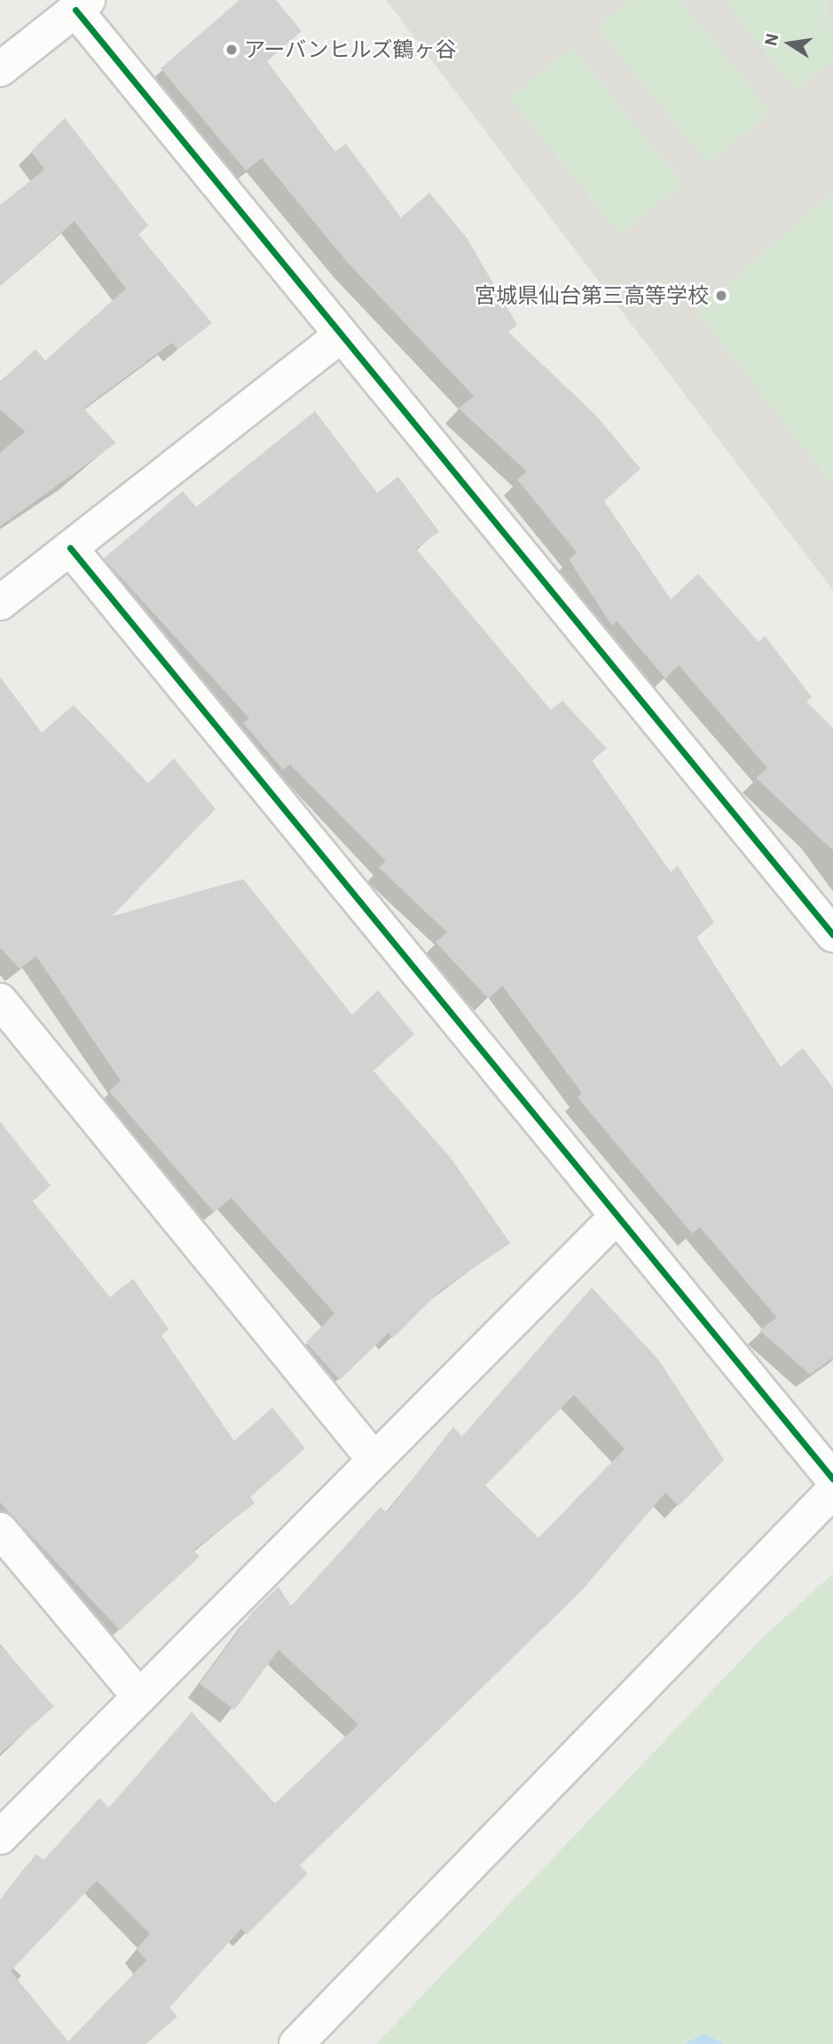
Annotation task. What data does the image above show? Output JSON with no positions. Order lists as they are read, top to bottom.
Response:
{
  "places": ["アーバンヒルズ鶴ヶ谷", "宮城県仙台第三高等学校"],
  "north": "left"
}
